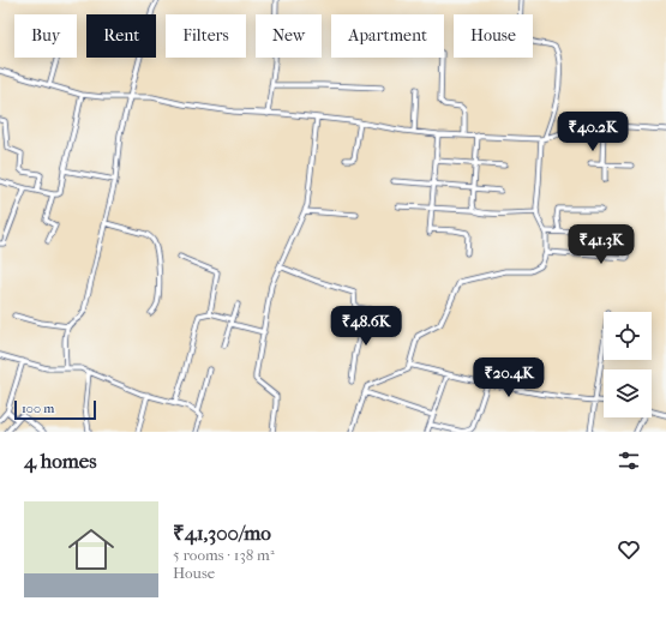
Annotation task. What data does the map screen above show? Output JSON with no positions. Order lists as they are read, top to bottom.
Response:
{
  "scale_bar": "100 m",
  "page": {
    "chip": [
      "Buy",
      "Rent",
      "Filters",
      "New",
      "Apartment",
      "House"
    ],
    "price": [
      "₹40.2K",
      "₹41.3K",
      "₹48.6K",
      "₹20.4K"
    ],
    "scale": "100 m",
    "heading": "4 homes",
    "list": [
      {
        "name": "₹41,300/mo",
        "note": "5 rooms · 138 m² · House"
      }
    ]
  }
}
